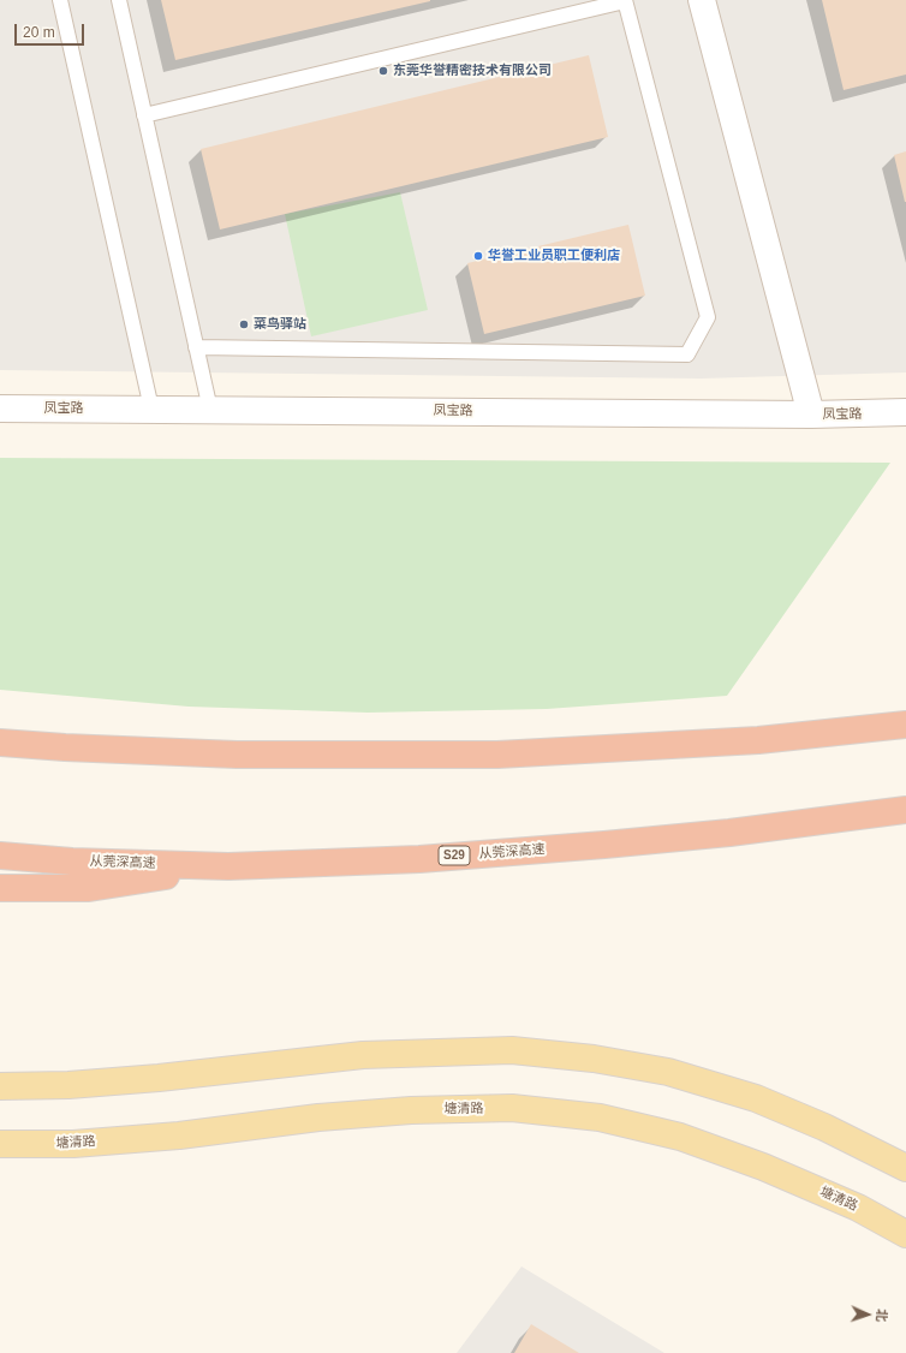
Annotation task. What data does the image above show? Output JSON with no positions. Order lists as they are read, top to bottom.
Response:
{
  "streets": {
    "highway": ["从莞深高速", "S29"],
    "main road": ["塘清路"],
    "street": ["凤宝路"]
  },
  "places": ["东莞华誉精密技术有限公司", "华誉工业员职工便利店", "菜鸟驿站"],
  "scale_bar": "20 m",
  "north": "right"
}
